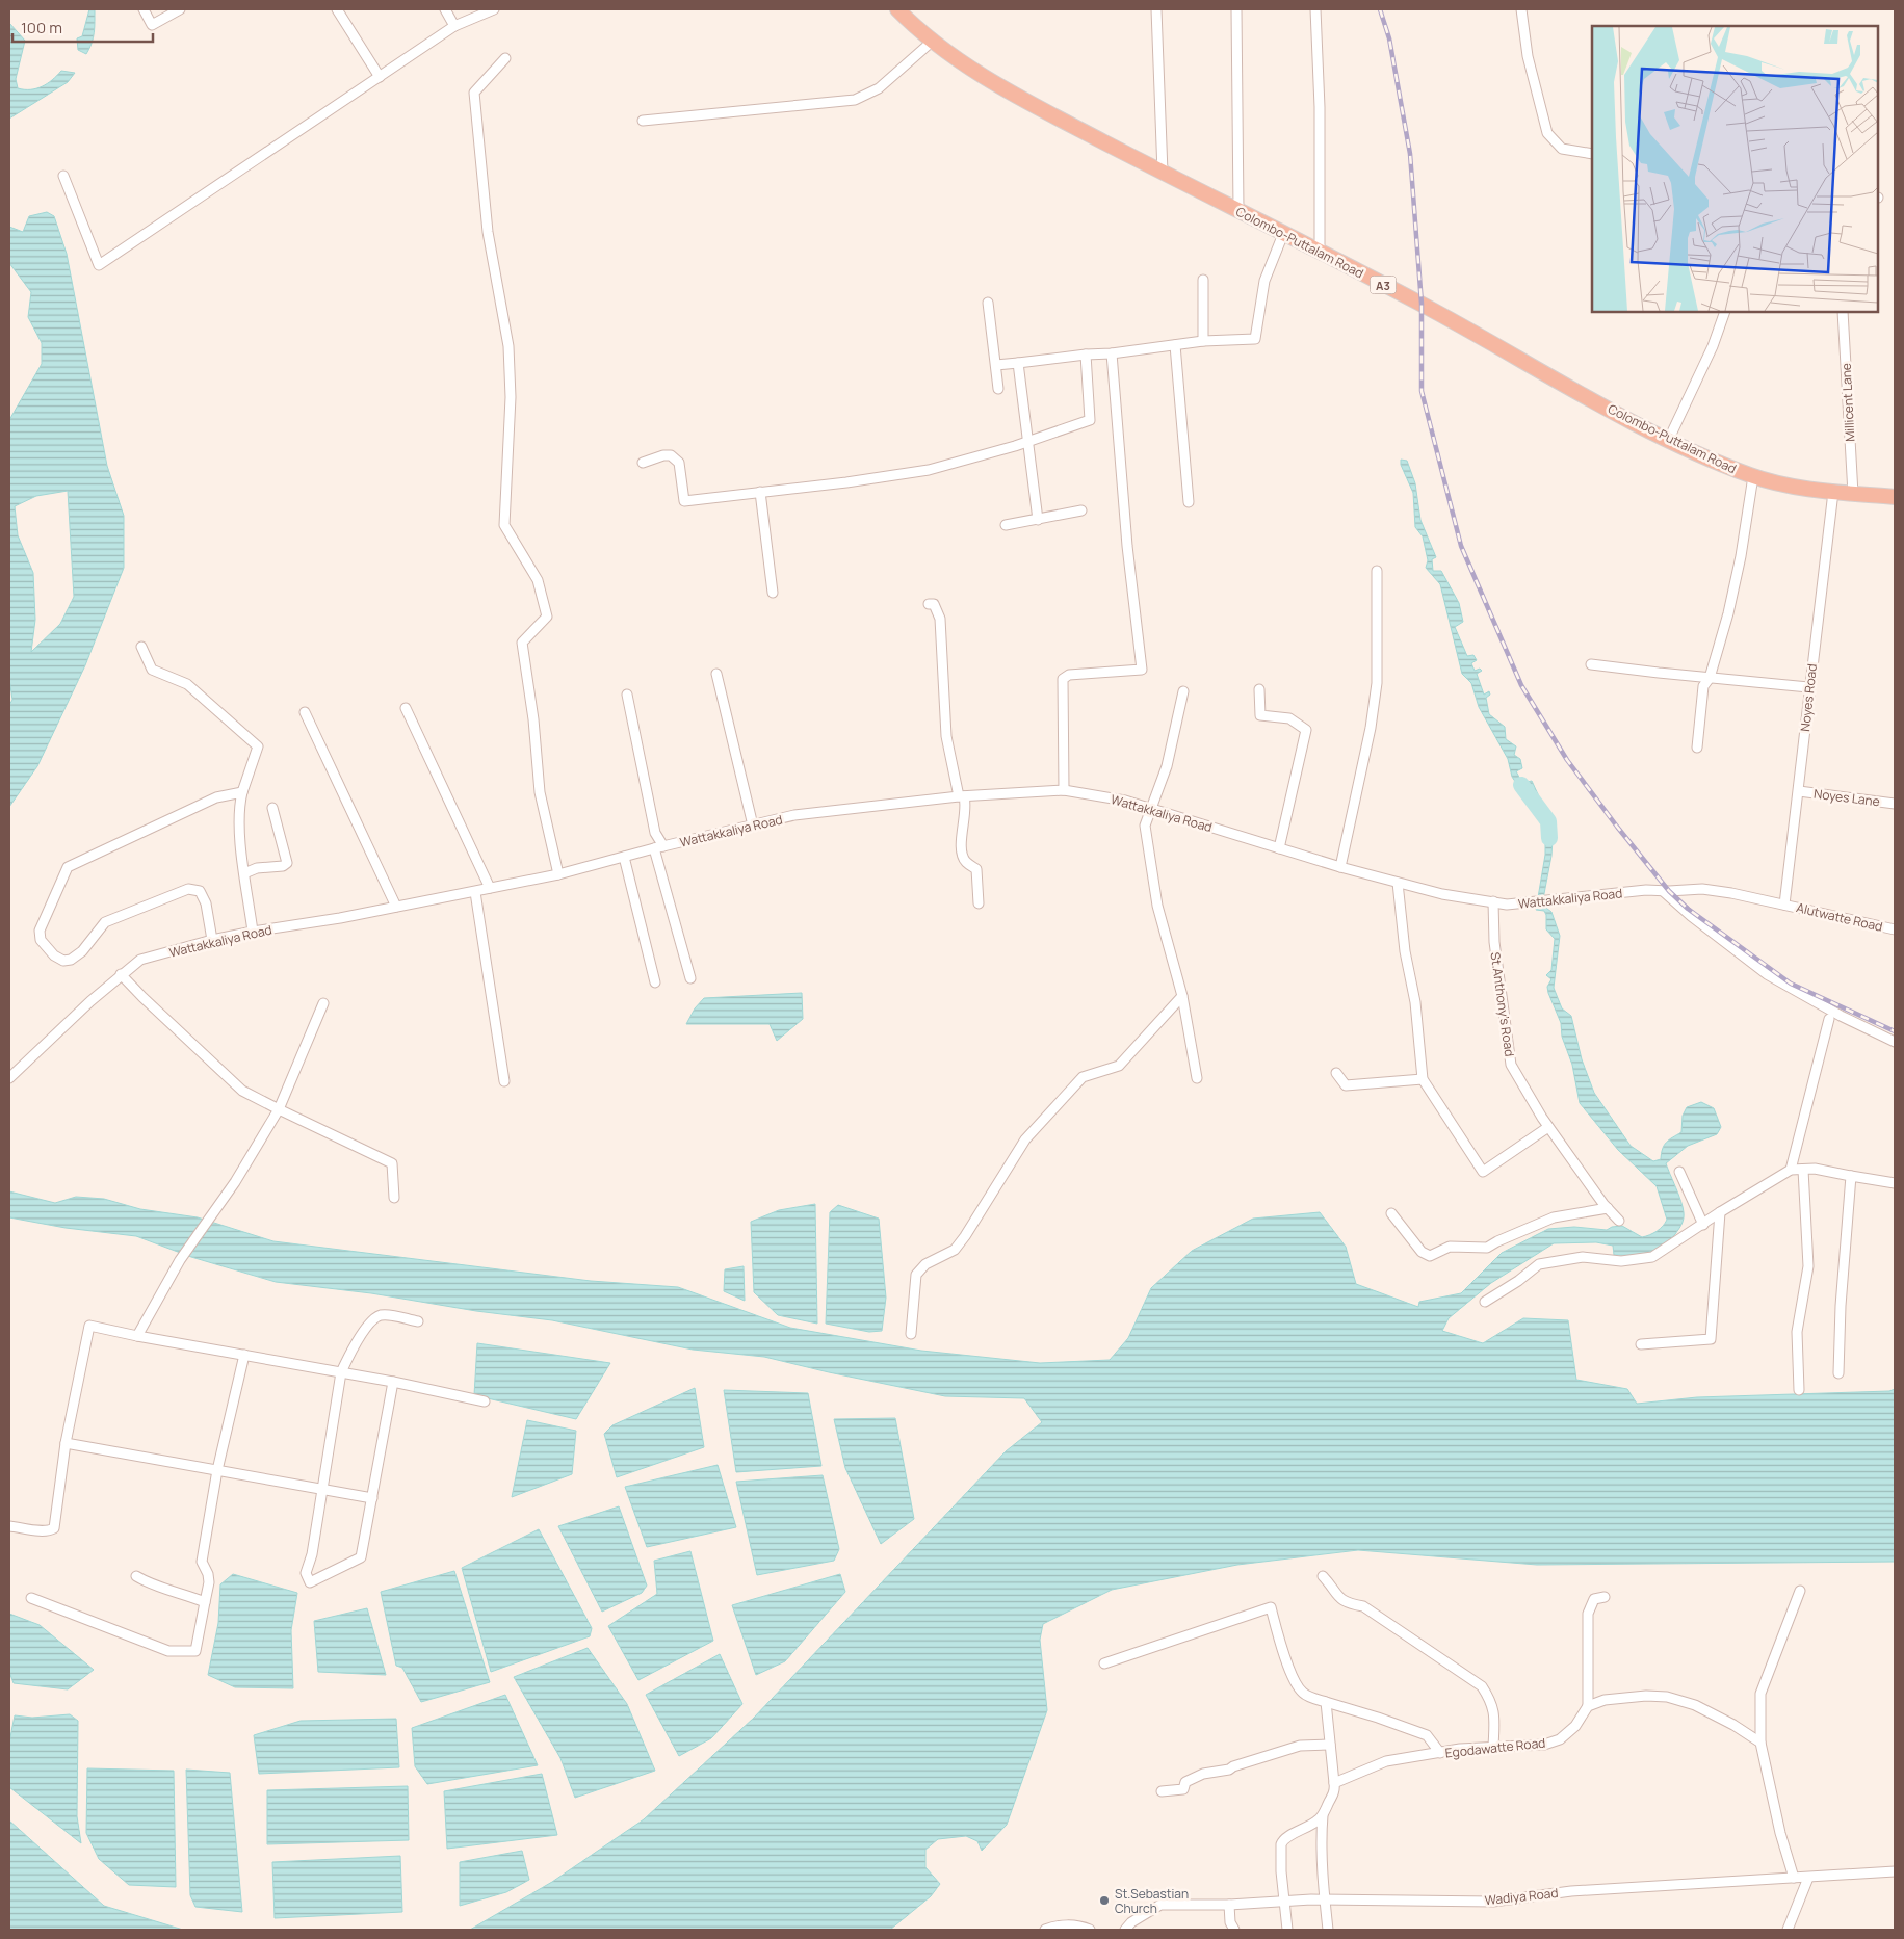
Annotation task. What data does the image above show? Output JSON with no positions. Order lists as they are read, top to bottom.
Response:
{
  "streets": {
    "highway": ["Colombo-Puttalam Road", "A3"],
    "street": [
      "Millicent Lane",
      "Noyes Road",
      "Noyes Lane",
      "Wattakkaliya Road",
      "Alutwatte Road",
      "St.Anthony's Road",
      "Egodawatte Road",
      "Wadiya Road"
    ]
  },
  "crossings": [
    ["Colombo-Puttalam Road", "Millicent Lane"],
    ["Colombo-Puttalam Road", "Noyes Road"],
    ["Noyes Road", "Noyes Lane"],
    ["Noyes Road", "Wattakkaliya Road"],
    ["Noyes Road", "Alutwatte Road"],
    ["Wattakkaliya Road", "Alutwatte Road"],
    ["Wattakkaliya Road", "St.Anthony's Road"]
  ],
  "places": ["St.Sebastian Church"],
  "scale_bar": "100 m"
}
